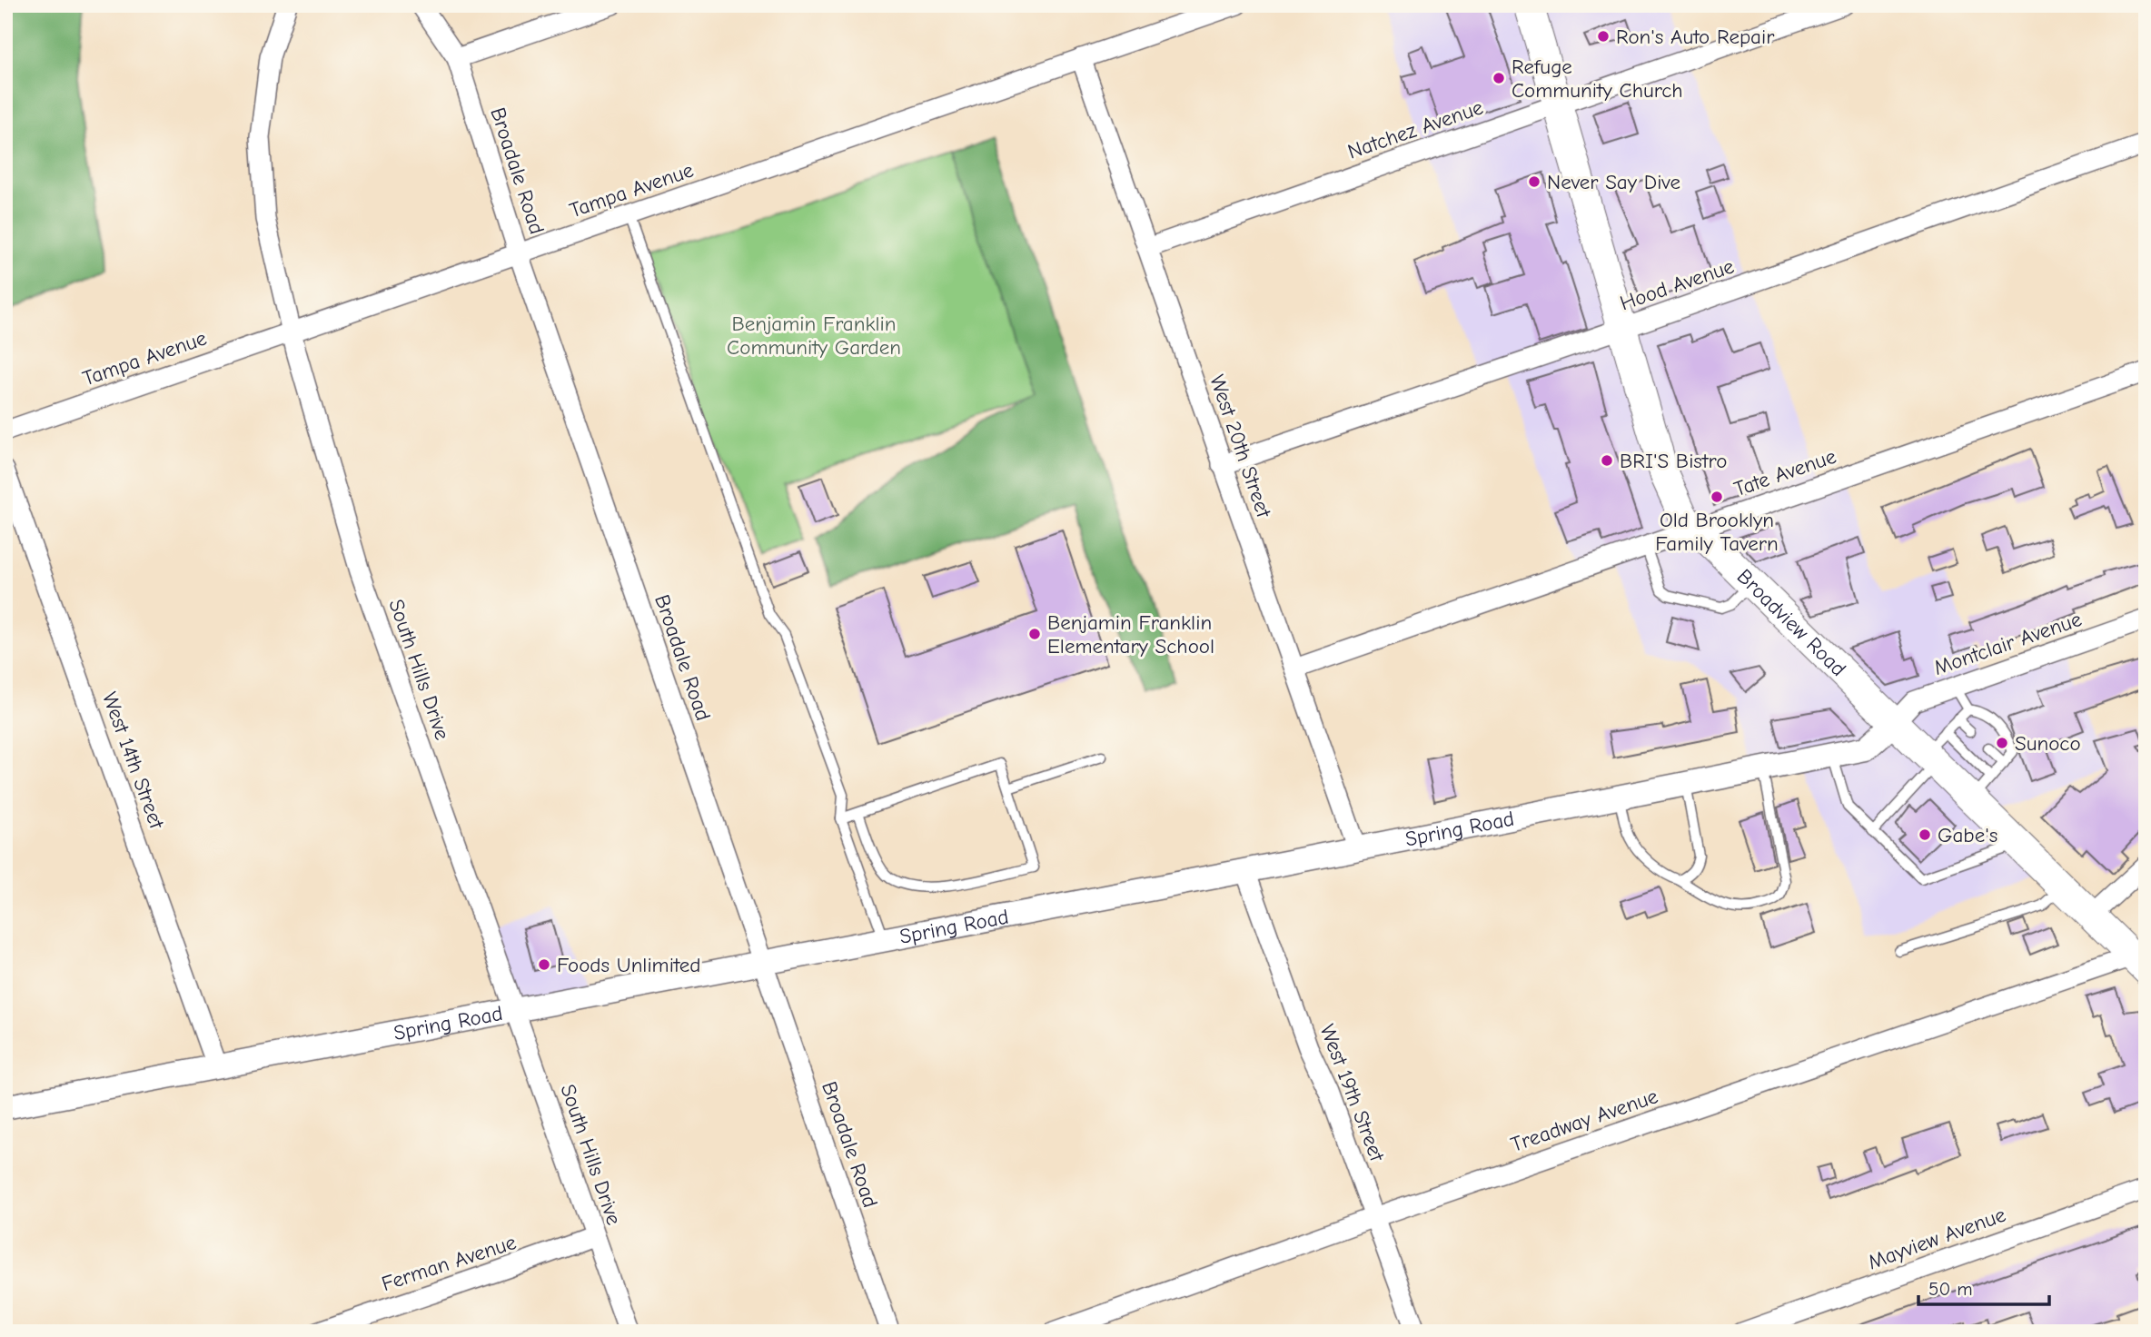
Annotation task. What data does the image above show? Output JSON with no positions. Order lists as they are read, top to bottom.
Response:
{
  "streets": {
    "main road": ["Broadview Road"],
    "street": [
      "Natchez Avenue",
      "Broadale Road",
      "Tampa Avenue",
      "Hood Avenue",
      "West 20th Street",
      "Tate Avenue",
      "Montclair Avenue",
      "South Hills Drive",
      "West 14th Street",
      "Spring Road",
      "West 19th Street",
      "Treadway Avenue",
      "Mayview Avenue",
      "Ferman Avenue"
    ]
  },
  "crossings": [
    ["Natchez Avenue", "West 20th Street"],
    ["Natchez Avenue", "Broadview Road"],
    ["Broadale Road", "Tampa Avenue"],
    ["Broadale Road", "Spring Road"],
    ["Tampa Avenue", "West 20th Street"],
    ["Tampa Avenue", "South Hills Drive"],
    ["Hood Avenue", "West 20th Street"],
    ["Hood Avenue", "Broadview Road"],
    ["West 20th Street", "Tate Avenue"],
    ["West 20th Street", "Spring Road"],
    ["Tate Avenue", "Broadview Road"],
    ["Broadview Road", "Montclair Avenue"],
    ["Broadview Road", "Spring Road"],
    ["Broadview Road", "Treadway Avenue"],
    ["Montclair Avenue", "Spring Road"],
    ["South Hills Drive", "Spring Road"],
    ["South Hills Drive", "Ferman Avenue"],
    ["West 14th Street", "Spring Road"],
    ["Spring Road", "West 19th Street"],
    ["West 19th Street", "Treadway Avenue"]
  ],
  "parks": ["Benjamin Franklin Community Garden"],
  "places": [
    "Ron's Auto Repair",
    "Refuge Community Church",
    "Never Say Dive",
    "BRI'S Bistro",
    "Old Brooklyn Family Tavern",
    "Benjamin Franklin Elementary School",
    "Sunoco",
    "Gabe's",
    "Foods Unlimited"
  ],
  "scale_bar": "50 m"
}
